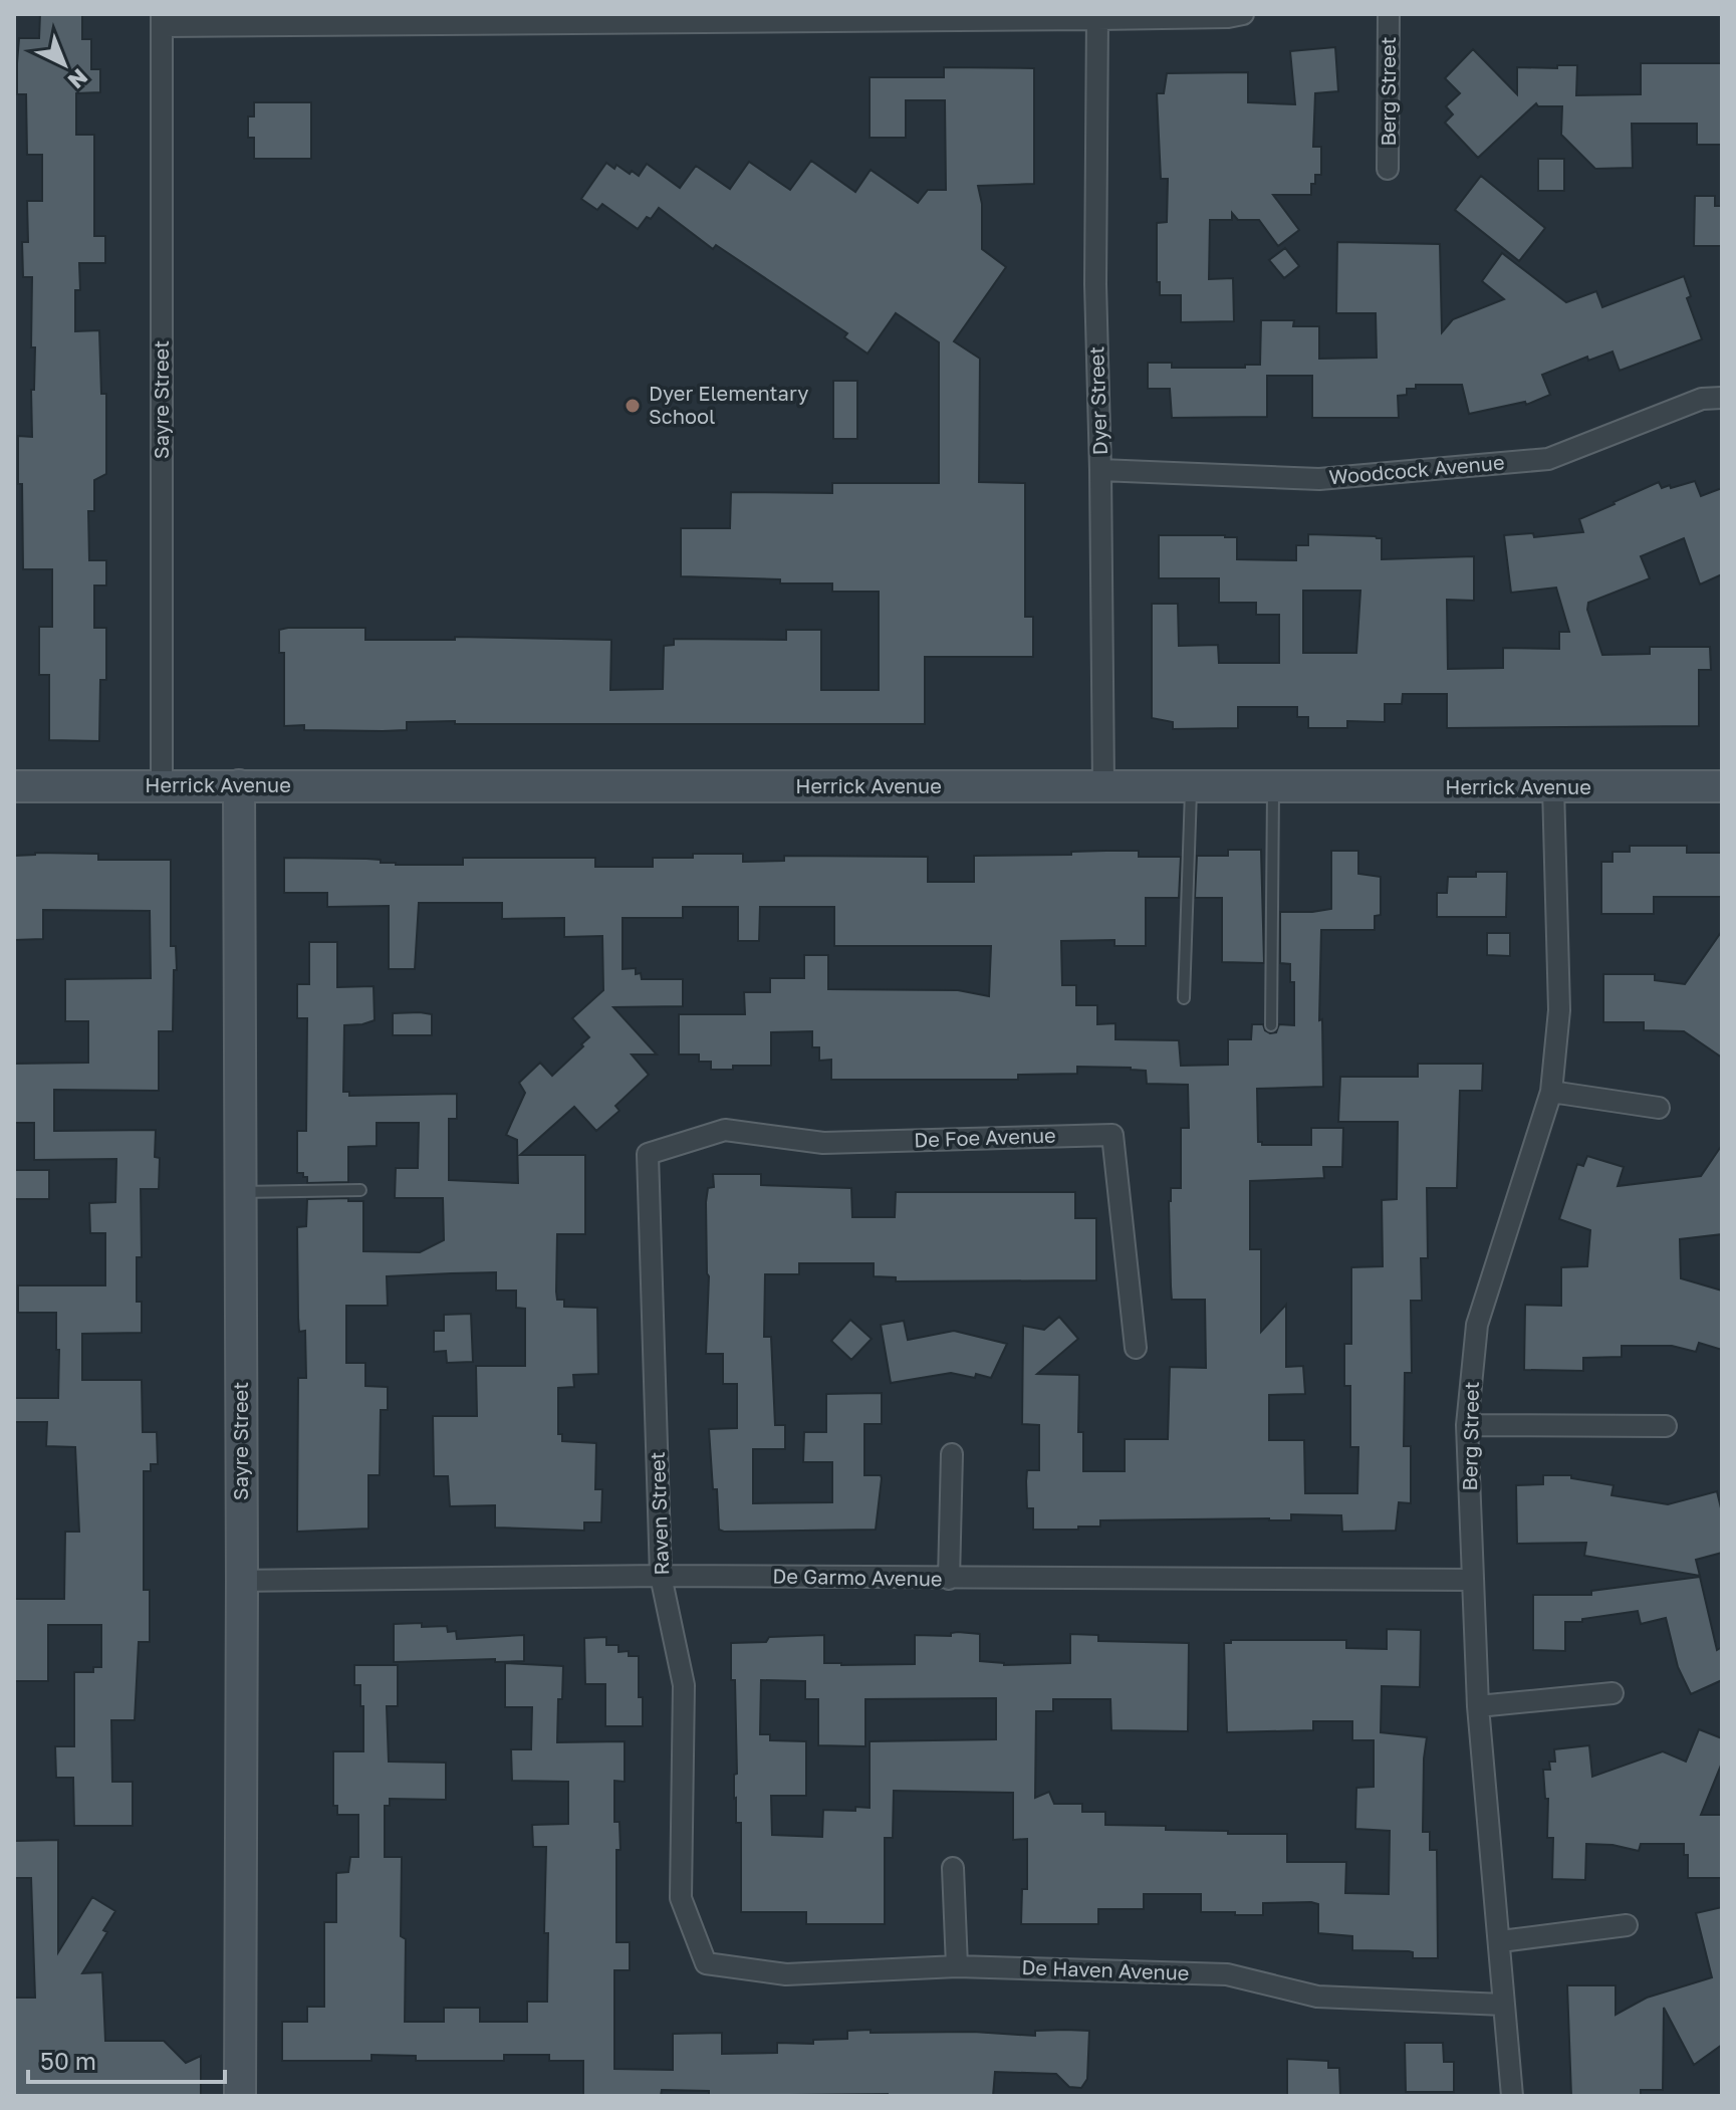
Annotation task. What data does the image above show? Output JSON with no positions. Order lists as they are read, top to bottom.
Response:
{
  "streets": {
    "street": [
      "Berg Street",
      "Sayre Street",
      "Dyer Street",
      "Woodcock Avenue",
      "Herrick Avenue",
      "De Foe Avenue",
      "Raven Street",
      "De Garmo Avenue",
      "De Haven Avenue"
    ]
  },
  "crossings": [
    ["Berg Street", "Herrick Avenue"],
    ["Berg Street", "De Garmo Avenue"],
    ["Berg Street", "De Haven Avenue"],
    ["Sayre Street", "Herrick Avenue"],
    ["Sayre Street", "De Garmo Avenue"],
    ["Dyer Street", "Woodcock Avenue"],
    ["Dyer Street", "Herrick Avenue"],
    ["De Foe Avenue", "Raven Street"],
    ["Raven Street", "De Garmo Avenue"],
    ["Raven Street", "De Haven Avenue"]
  ],
  "places": ["Dyer Elementary School"],
  "scale_bar": "50 m",
  "north": "bottom right"
}
